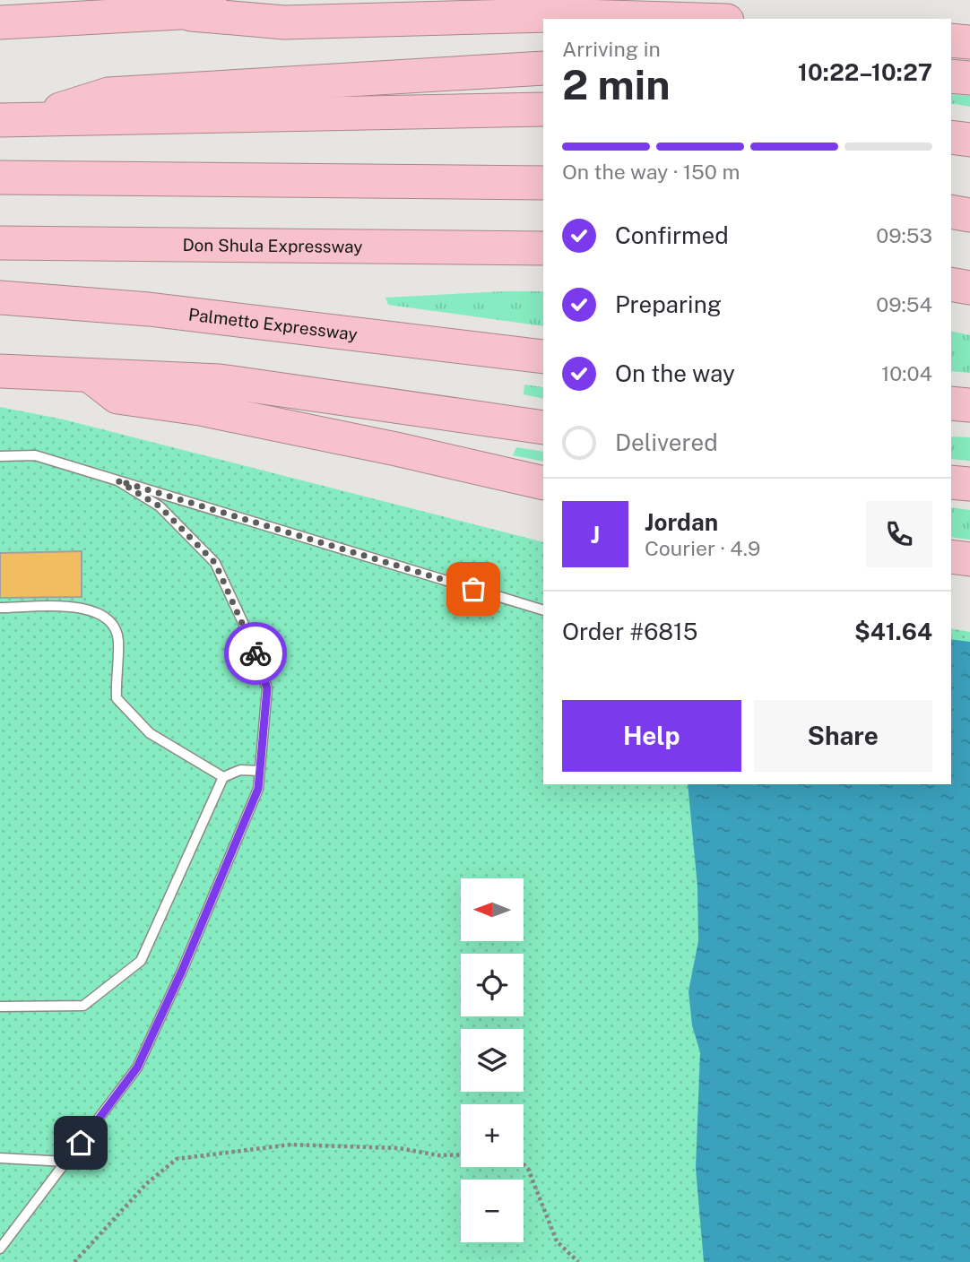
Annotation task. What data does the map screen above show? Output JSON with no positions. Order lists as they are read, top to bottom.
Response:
{
  "streets": {
    "highway": ["Don Shula Expressway", "Palmetto Expressway"]
  },
  "north": "left",
  "page": {
    "heading": ["2 min", "Arriving in", "10:22–10:27"],
    "panel": [
      "Jordan",
      "Courier · 4.9",
      "Order #6815",
      "$41.64"
    ],
    "bar": "On the way · 150 m",
    "list": [
      ["Confirmed", "09:53"],
      ["Preparing", "09:54"],
      ["On the way", "10:04"],
      "Delivered"
    ],
    "round": "J",
    "buttons": ["Help", "Share"],
    "map_buttons": ["+", "−"]
  }
}
